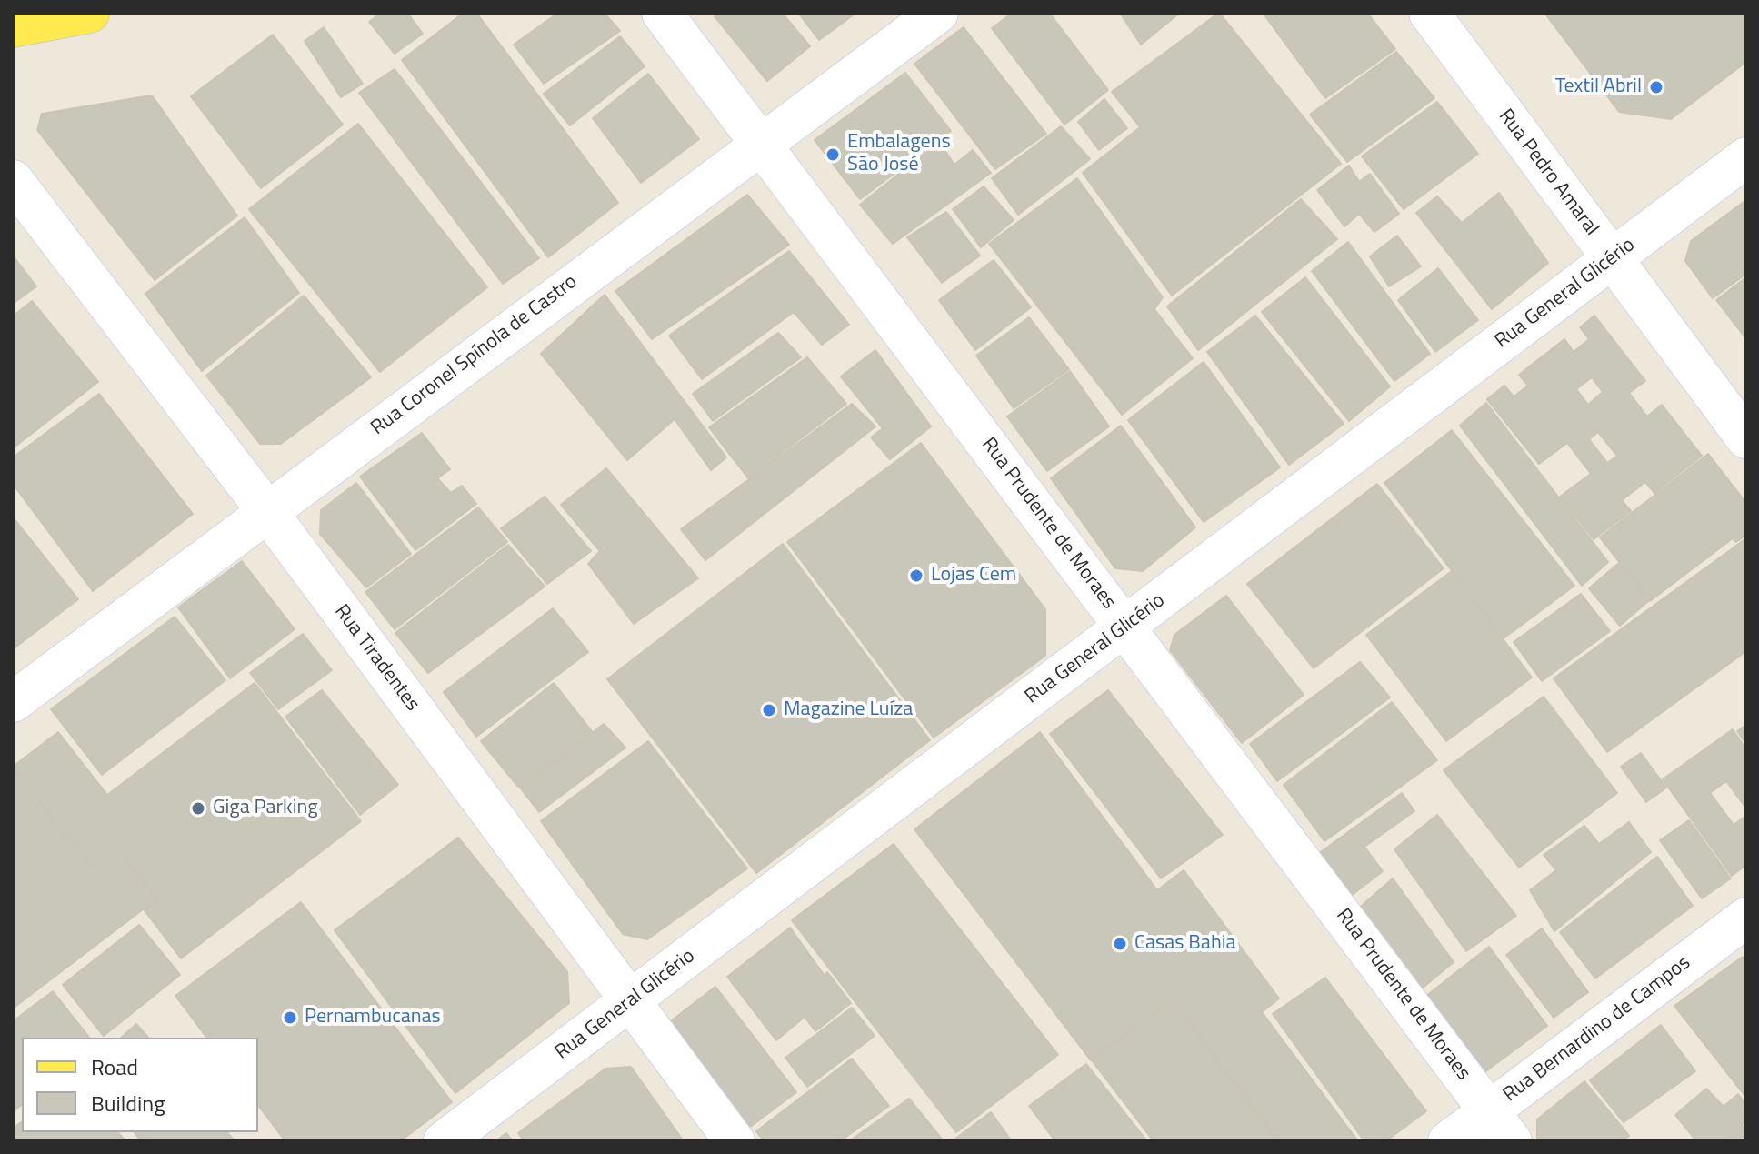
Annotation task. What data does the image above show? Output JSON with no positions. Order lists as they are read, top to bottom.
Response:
{
  "streets": {
    "street": [
      "Rua Pedro Amaral",
      "Rua General Glicério",
      "Rua Coronel Spínola de Castro",
      "Rua Prudente de Moraes",
      "Rua Tiradentes",
      "Rua Bernardino de Campos"
    ]
  },
  "crossings": [
    ["Rua Pedro Amaral", "Rua General Glicério"],
    ["Rua General Glicério", "Rua Prudente de Moraes"],
    ["Rua General Glicério", "Rua Tiradentes"],
    ["Rua Coronel Spínola de Castro", "Rua Prudente de Moraes"],
    ["Rua Coronel Spínola de Castro", "Rua Tiradentes"],
    ["Rua Prudente de Moraes", "Rua Bernardino de Campos"]
  ],
  "places": [
    "Textil Abril",
    "Embalagens São José",
    "Lojas Cem",
    "Magazine Luíza",
    "Giga Parking",
    "Casas Bahia",
    "Pernambucanas"
  ],
  "legend": ["Road", "Building"]
}
